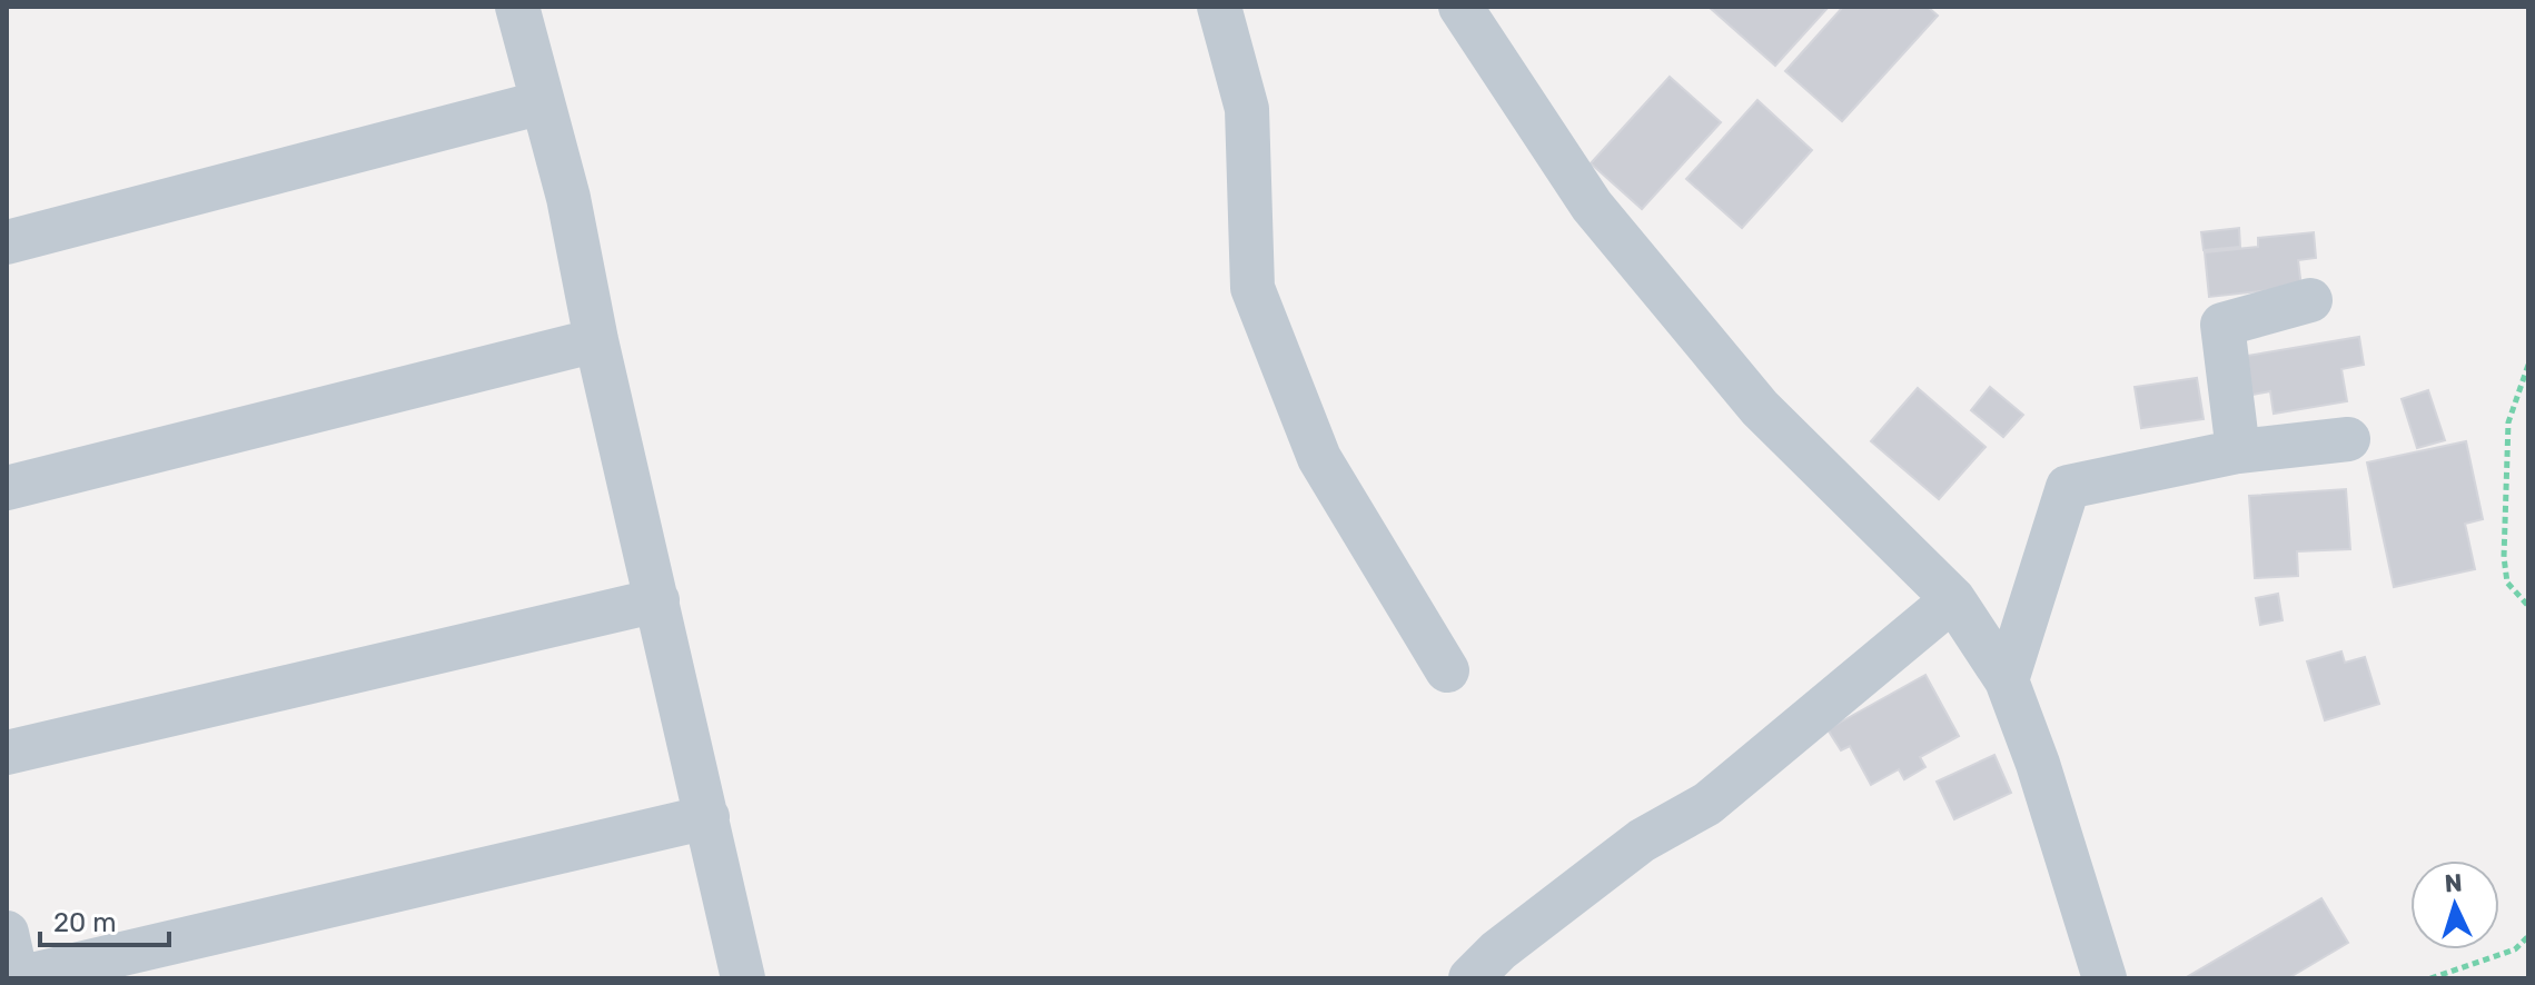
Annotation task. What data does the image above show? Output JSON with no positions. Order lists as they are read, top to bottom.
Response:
{
  "scale_bar": "20 m",
  "north": "top"
}
